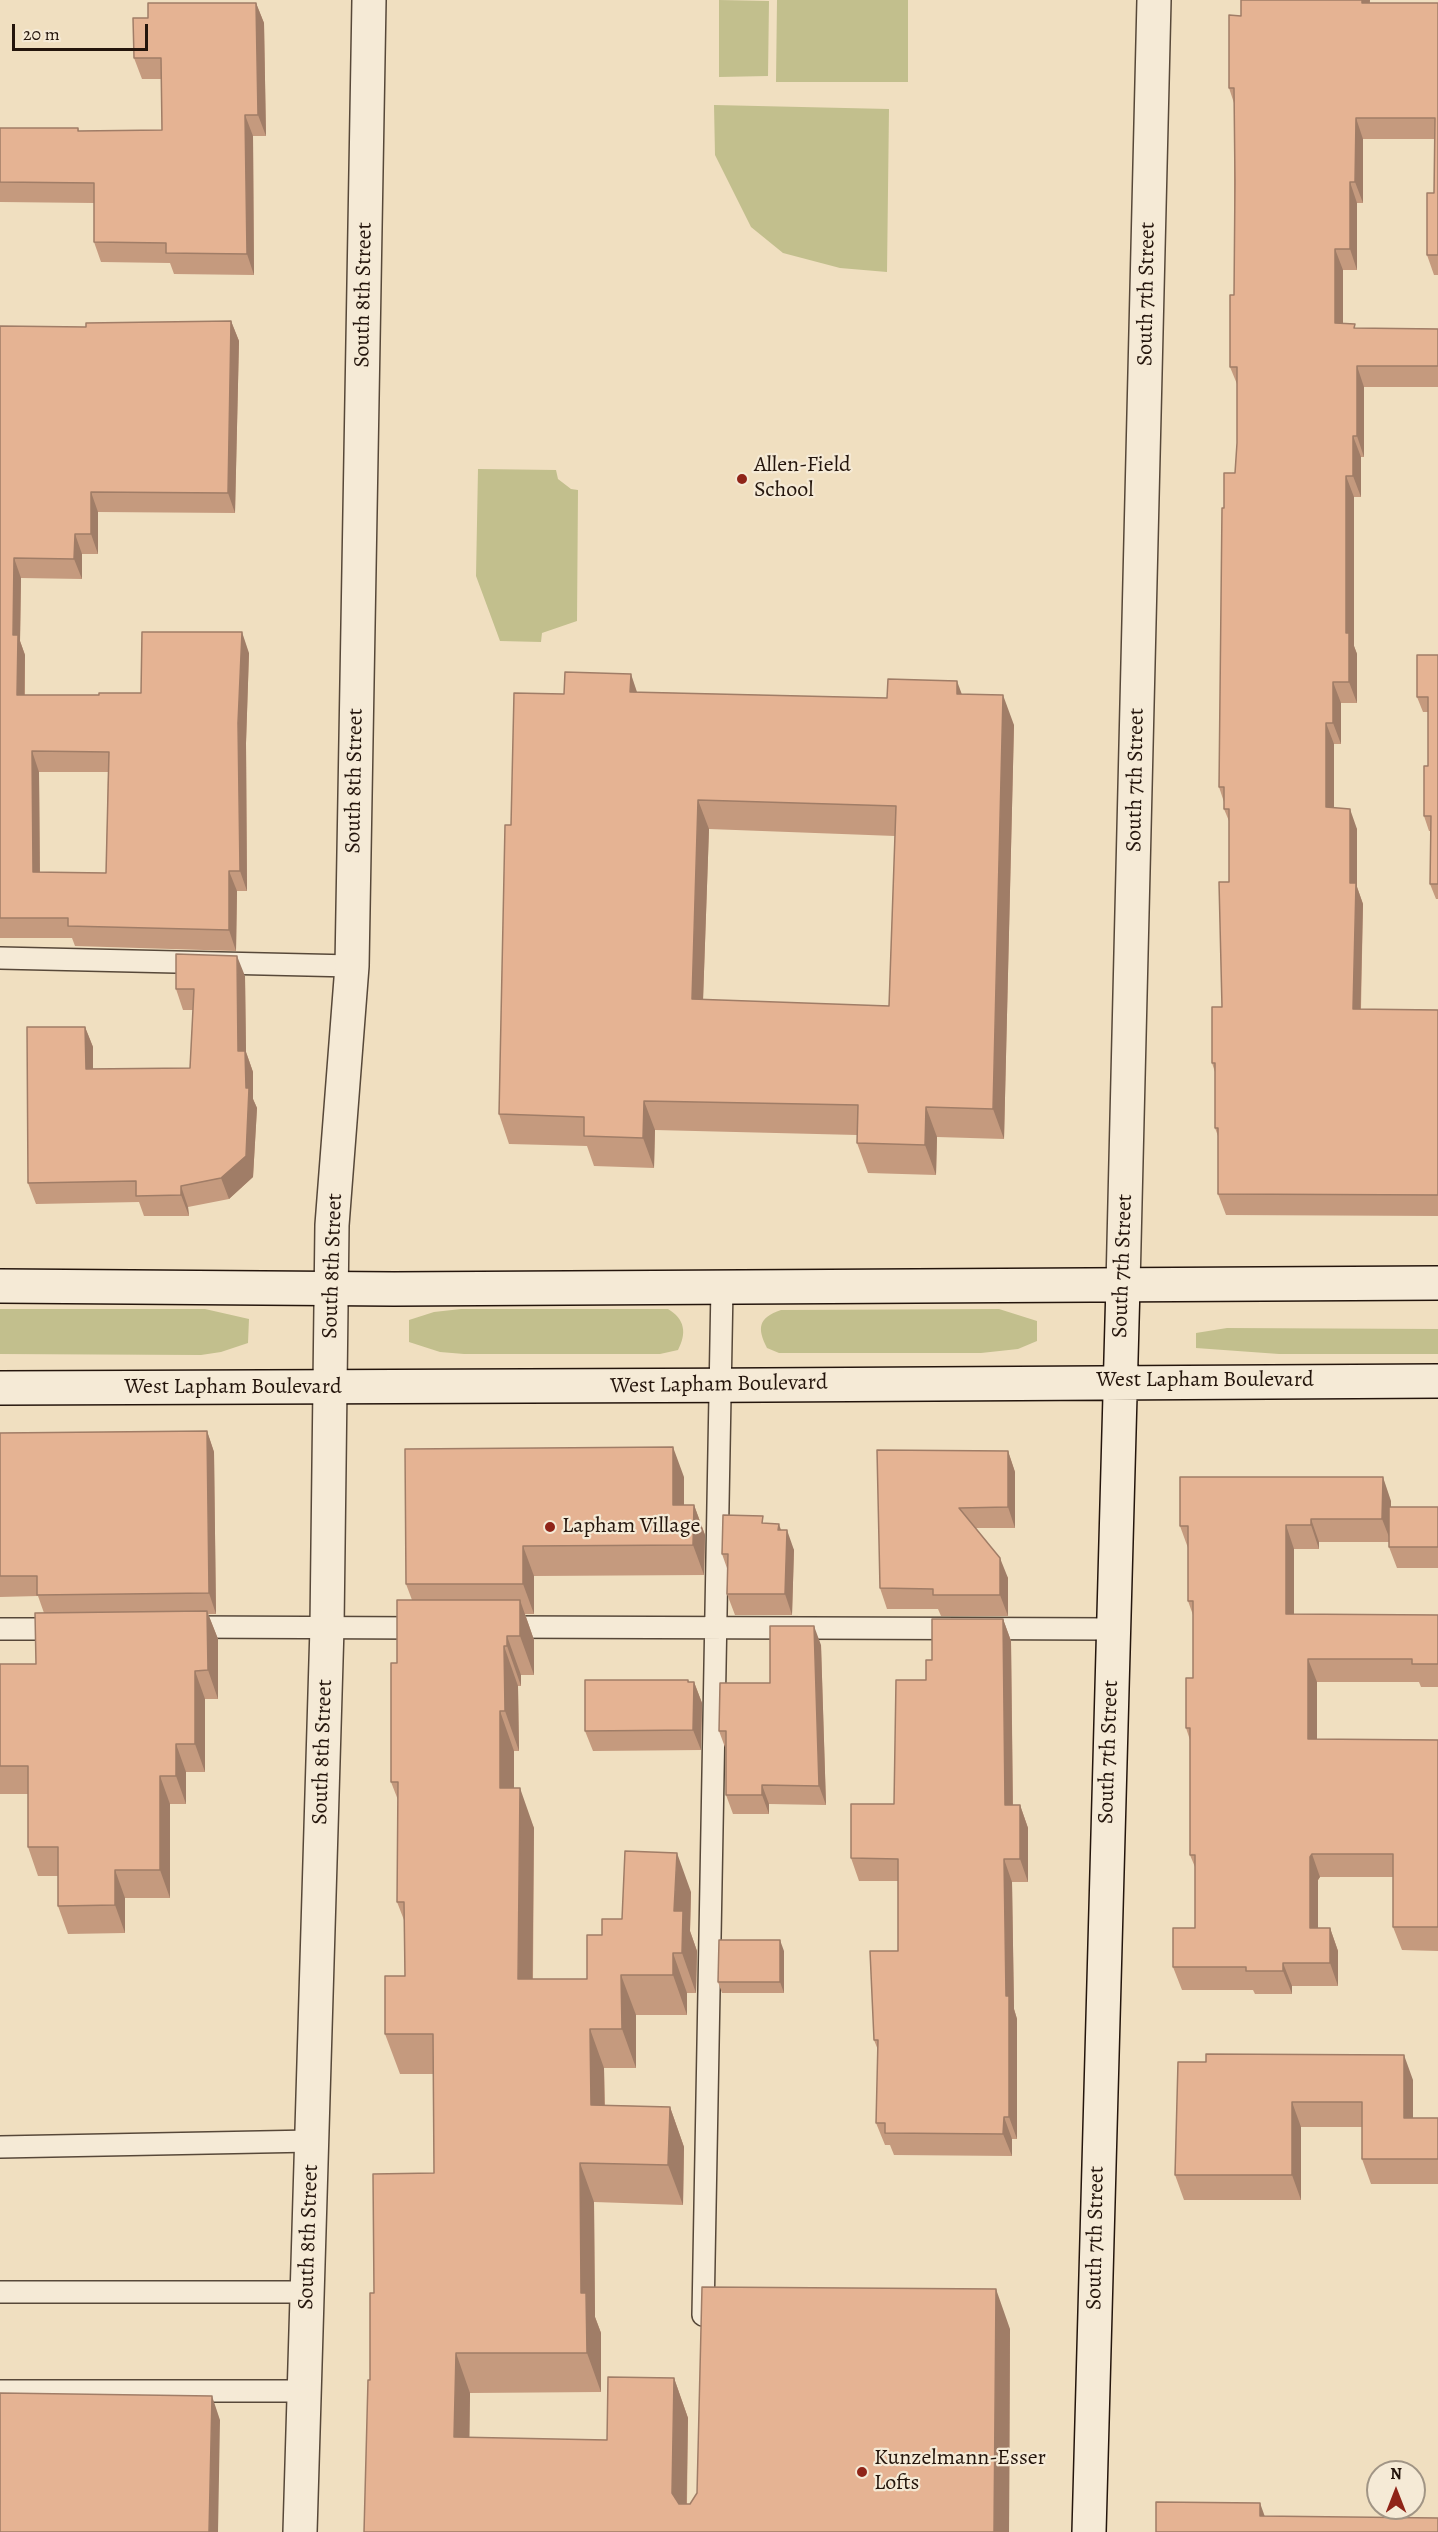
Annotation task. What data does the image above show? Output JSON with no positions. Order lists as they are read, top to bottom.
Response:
{
  "streets": {
    "street": ["South 7th Street", "South 8th Street", "West Lapham Boulevard"]
  },
  "crossings": [
    ["South 7th Street", "West Lapham Boulevard"],
    ["South 8th Street", "West Lapham Boulevard"]
  ],
  "places": ["Allen-Field School", "Lapham Village", "Kunzelmann-Esser Lofts"],
  "scale_bar": "20 m",
  "north": "top"
}
